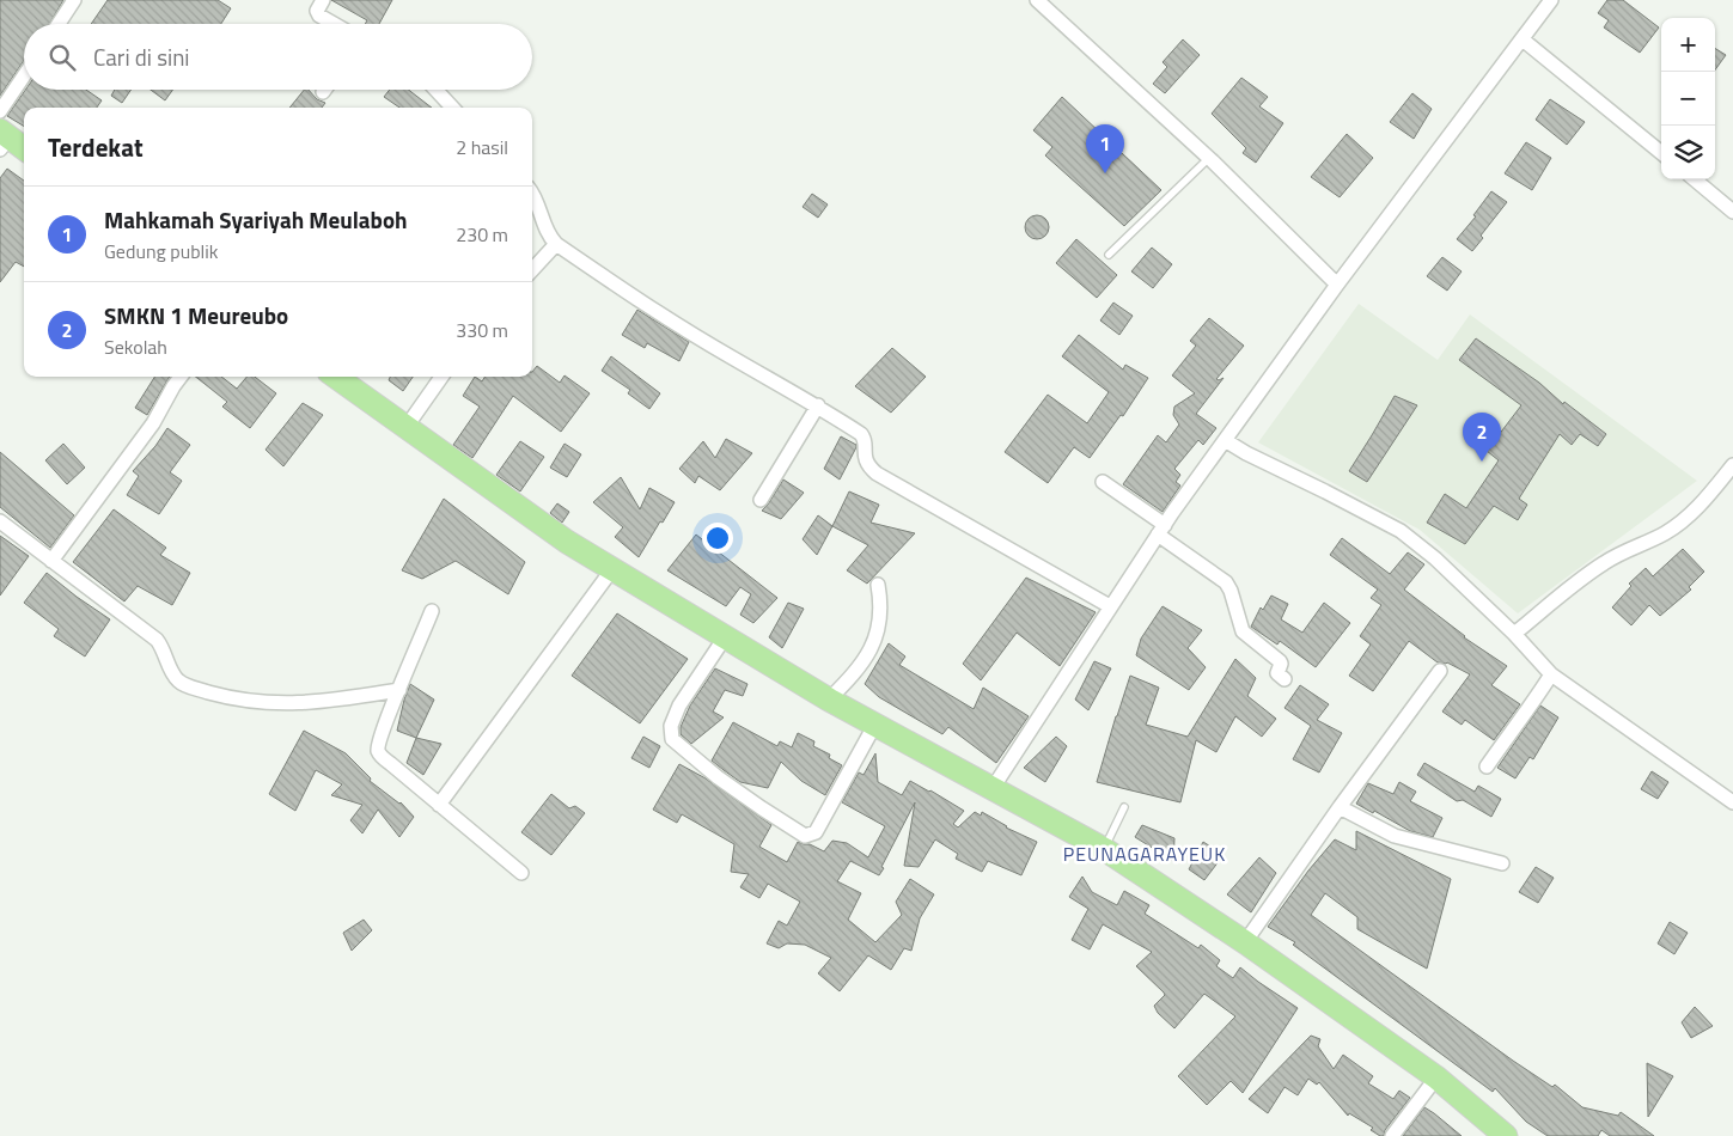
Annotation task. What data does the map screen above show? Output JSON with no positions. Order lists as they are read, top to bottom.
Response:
{
  "districts": ["PEUNAGARAYEUK"],
  "page": {
    "map_buttons": ["+", "−"],
    "search": "Cari di sini",
    "heading": ["Terdekat", "2 hasil"],
    "pins": ["1", "2"],
    "list": [
      {
        "mark": "1",
        "name": "Mahkamah Syariyah Meulaboh",
        "note": "Gedung publik",
        "value": "230 m"
      },
      {
        "mark": "2",
        "name": "SMKN 1 Meureubo",
        "note": "Sekolah",
        "value": "330 m"
      }
    ]
  }
}
